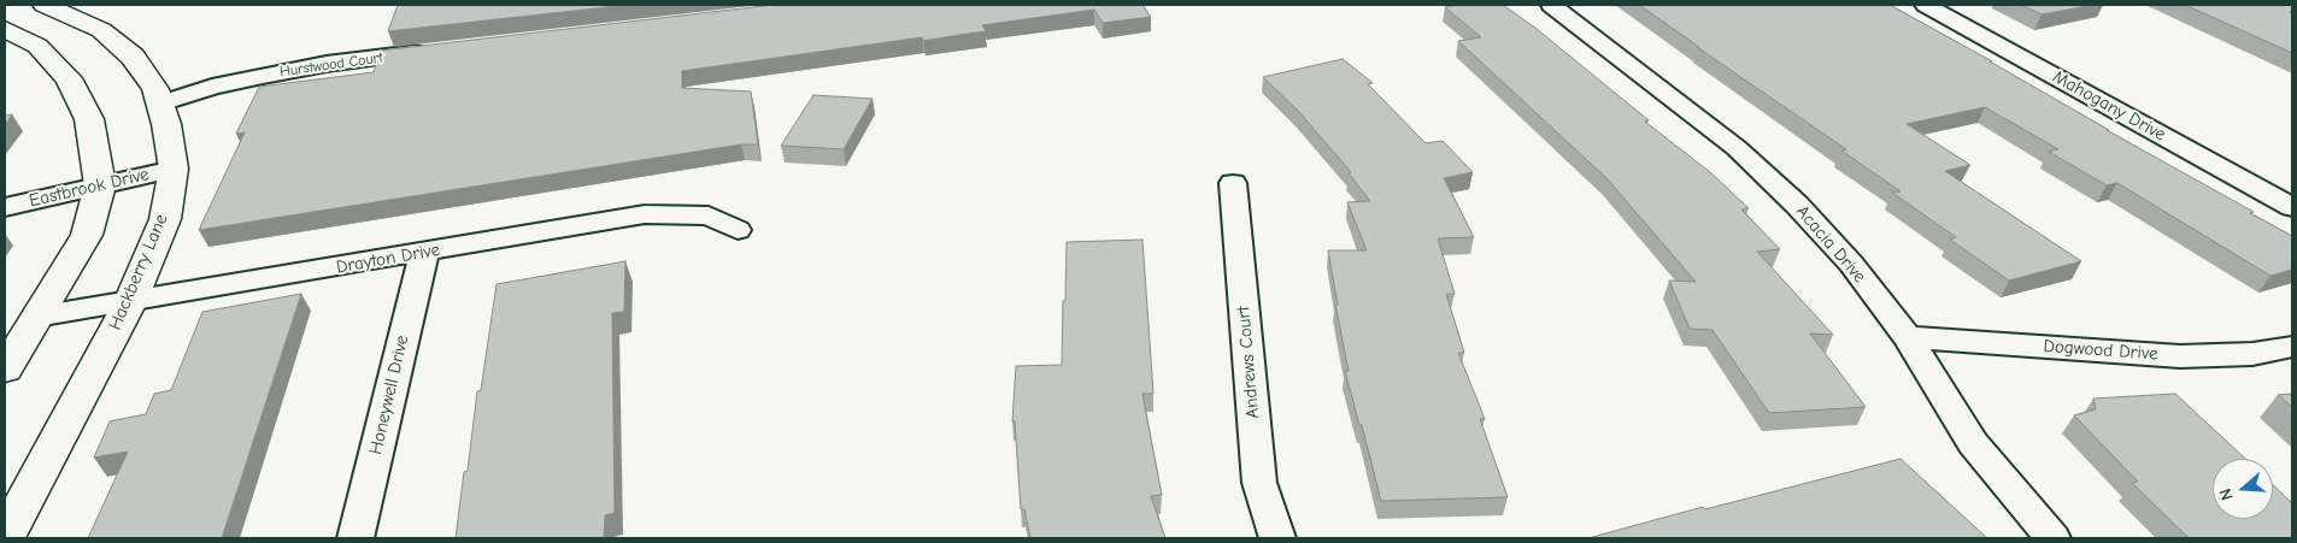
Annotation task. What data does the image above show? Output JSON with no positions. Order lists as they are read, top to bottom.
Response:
{
  "streets": {
    "street": [
      "Hurstwood Court",
      "Mahogany Drive",
      "Eastbrook Drive",
      "Acacia Drive",
      "Drayton Drive",
      "Hackberry Lane",
      "Dogwood Drive",
      "Andrews Court",
      "Honeywell Drive"
    ]
  },
  "crossings": [
    ["Hurstwood Court", "Hackberry Lane"],
    ["Eastbrook Drive", "Hackberry Lane"],
    ["Acacia Drive", "Dogwood Drive"],
    ["Drayton Drive", "Hackberry Lane"],
    ["Drayton Drive", "Honeywell Drive"]
  ],
  "north": "left"
}
